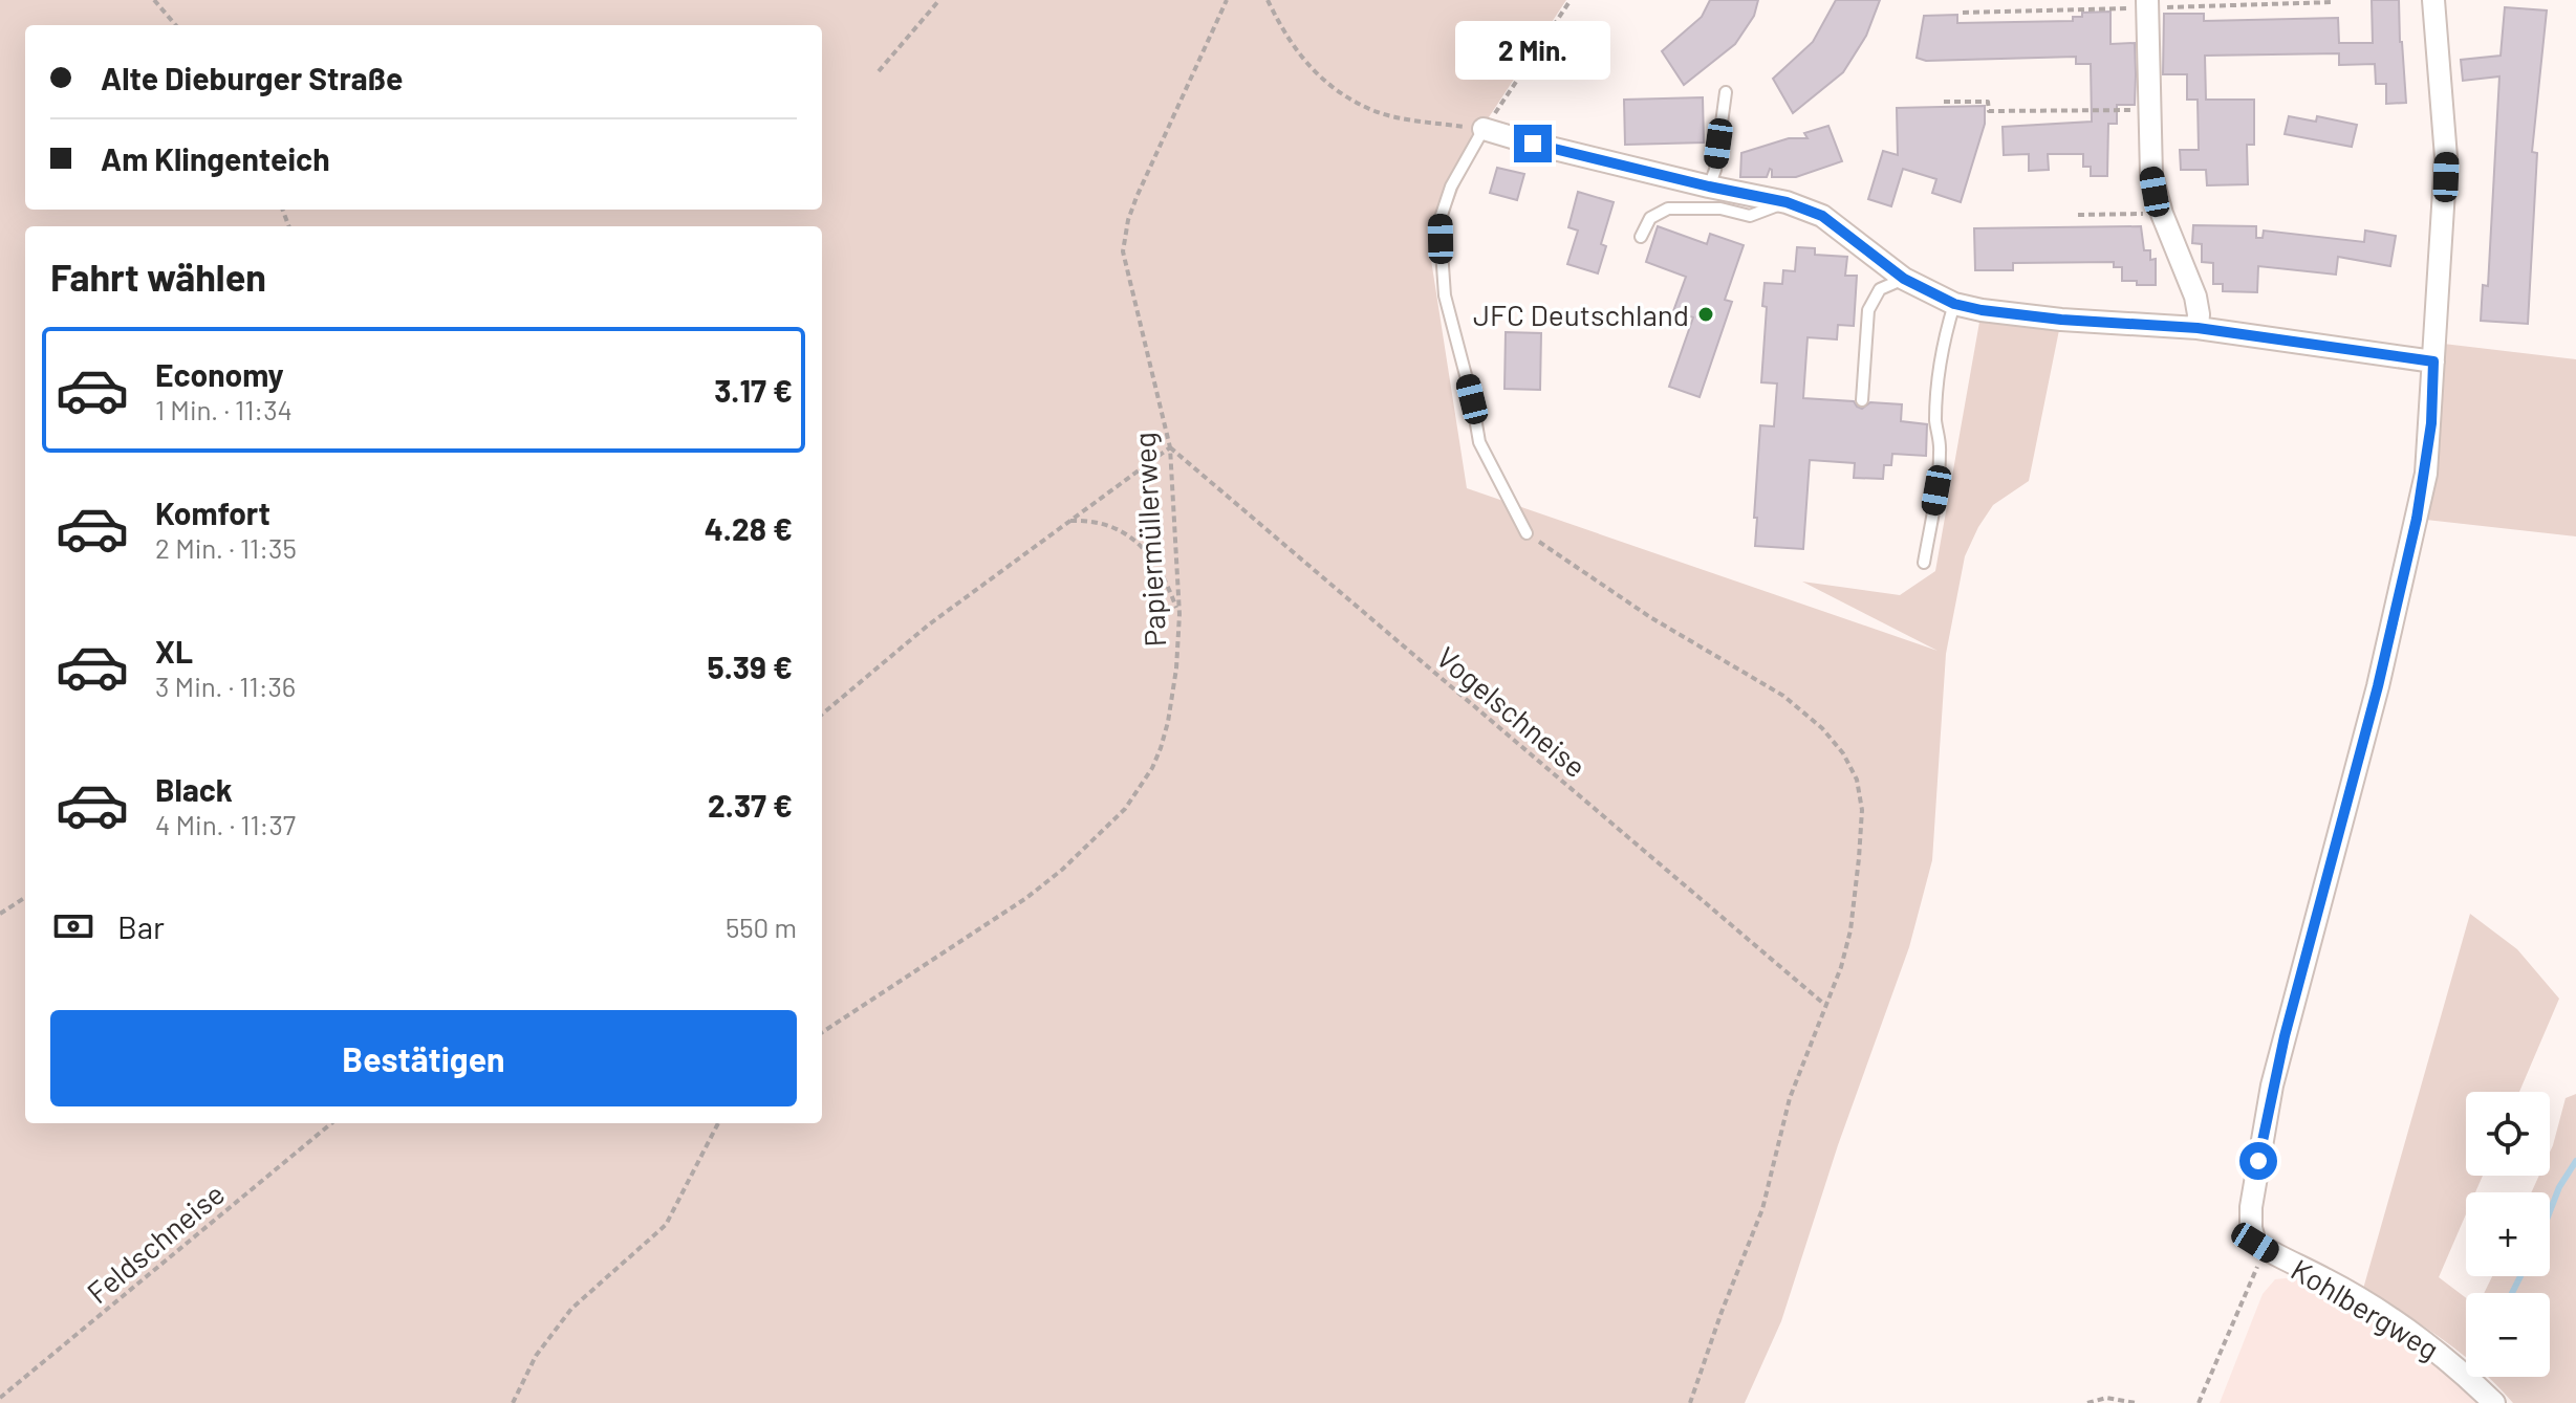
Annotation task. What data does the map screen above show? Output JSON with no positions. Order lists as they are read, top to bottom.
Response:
{
  "streets": {
    "street": ["Kohlbergweg"],
    "path": ["Papiermüllerweg", "Vogelschneise", "Feldschneise"]
  },
  "crossings": [
    ["Papiermüllerweg", "Vogelschneise"]
  ],
  "places": ["JFC Deutschland"],
  "page": {
    "bubble": "2 Min.",
    "banner": ["Alte Dieburger Straße", "Am Klingenteich"],
    "heading": "Fahrt wählen",
    "list": [
      {
        "name": "Economy",
        "note": "1 Min. · 11:34",
        "value": "3.17 €"
      },
      {
        "name": "Komfort",
        "note": "2 Min. · 11:35",
        "value": "4.28 €"
      },
      {
        "name": "XL",
        "note": "3 Min. · 11:36",
        "value": "5.39 €"
      },
      {
        "name": "Black",
        "note": "4 Min. · 11:37",
        "value": "2.37 €"
      }
    ],
    "pay": ["Bar", "550 m"],
    "buttons": "Bestätigen",
    "map_buttons": ["+", "−"]
  }
}
